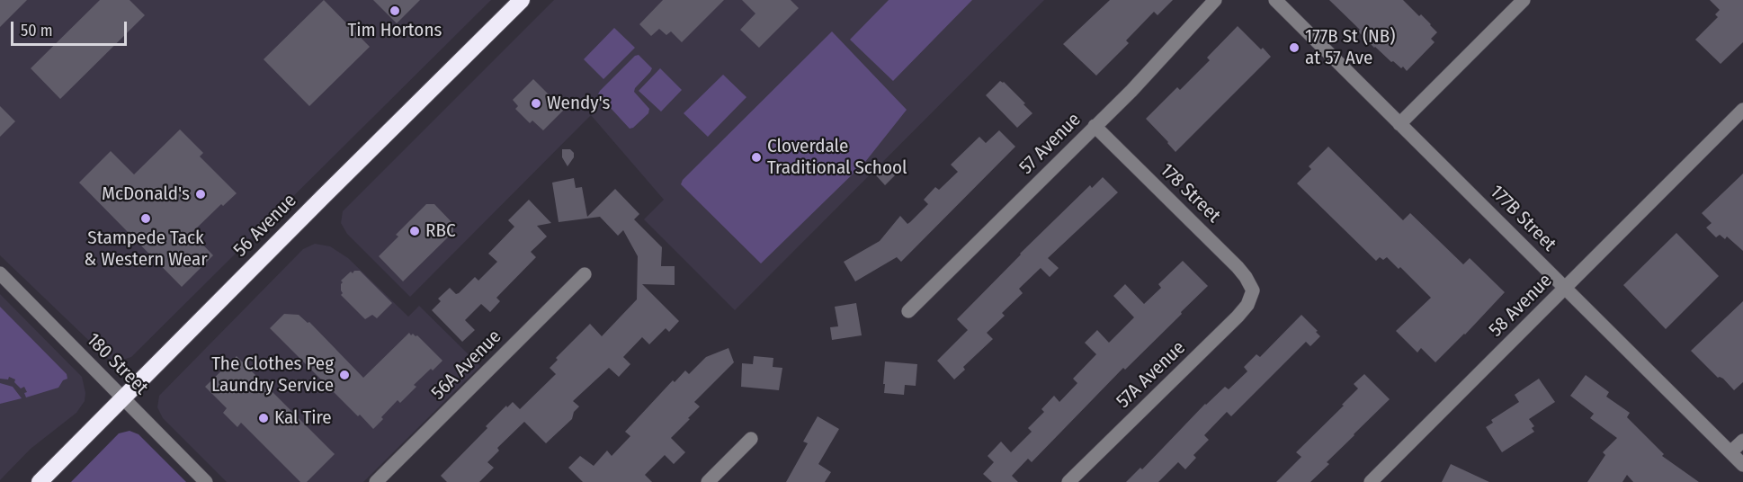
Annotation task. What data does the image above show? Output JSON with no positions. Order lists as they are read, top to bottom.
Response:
{
  "streets": {
    "highway": ["56 Avenue"],
    "street": [
      "57 Avenue",
      "178 Street",
      "177B Street",
      "58 Avenue",
      "180 Street",
      "56A Avenue",
      "57A Avenue"
    ]
  },
  "crossings": [
    ["57 Avenue", "178 Street"],
    ["178 Street", "57A Avenue"],
    ["177B Street", "58 Avenue"],
    ["56 Avenue", "180 Street"]
  ],
  "places": [
    "Tim Hortons",
    "177B St (NB) at 57 Ave",
    "Wendy's",
    "Cloverdale Traditional School",
    "McDonald's",
    "Stampede Tack & Western Wear",
    "RBC",
    "The Clothes Peg Laundry Service",
    "Kal Tire"
  ],
  "scale_bar": "50 m"
}
